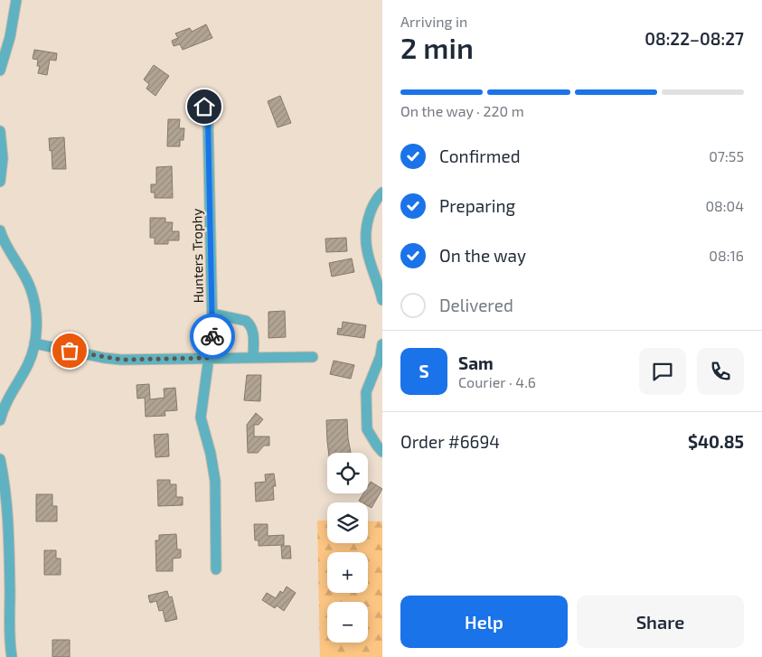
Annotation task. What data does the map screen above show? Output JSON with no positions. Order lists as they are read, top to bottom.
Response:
{
  "streets": {
    "street": ["Hunters Trophy"]
  },
  "page": {
    "heading": ["2 min", "Arriving in", "08:22–08:27"],
    "panel": [
      "Sam",
      "Courier · 4.6",
      "Order #6694",
      "$40.85"
    ],
    "bar": "On the way · 220 m",
    "list": [
      ["Confirmed", "07:55"],
      ["Preparing", "08:04"],
      ["On the way", "08:16"],
      "Delivered"
    ],
    "round": "S",
    "map_buttons": ["+", "−"],
    "buttons": ["Help", "Share"]
  }
}
